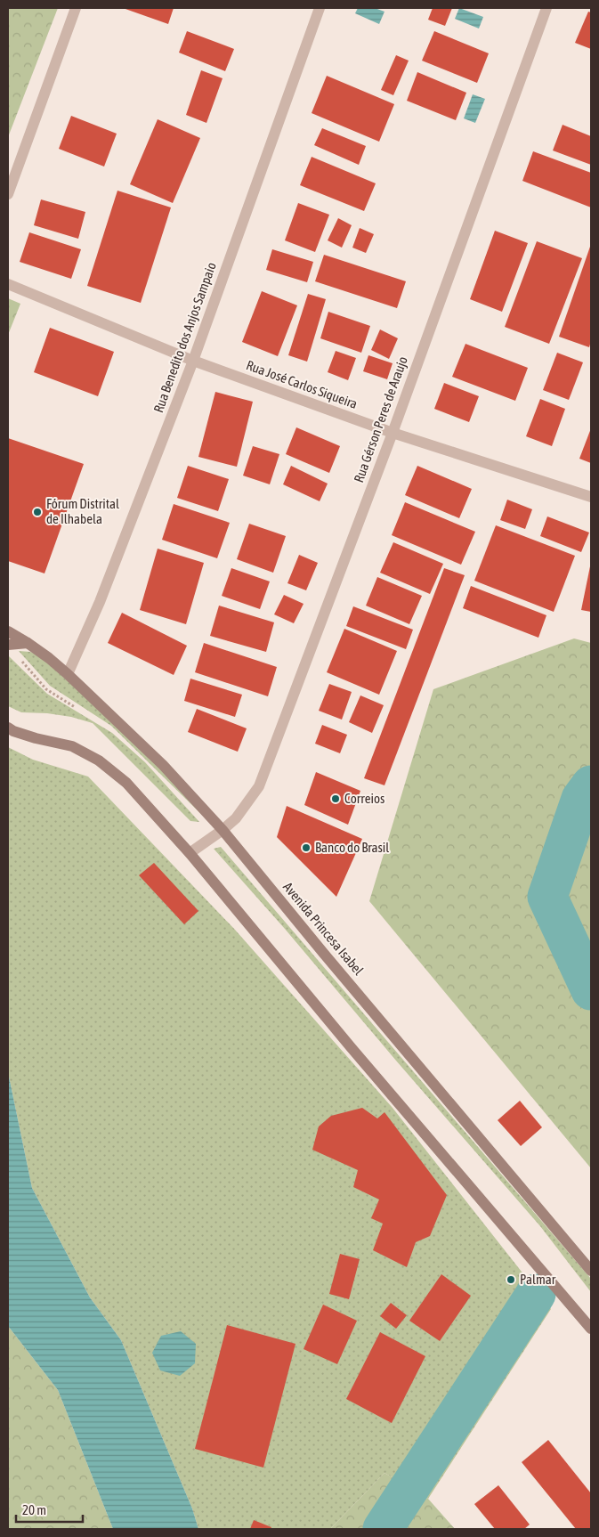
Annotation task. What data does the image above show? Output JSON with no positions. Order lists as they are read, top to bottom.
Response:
{
  "streets": {
    "main road": ["Avenida Princesa Isabel"],
    "street": ["Rua Benedito dos Anjos Sampaio", "Rua José Carlos Siqueira", "Rua Gérson Peres de Araujo"]
  },
  "crossings": [
    ["Rua Benedito dos Anjos Sampaio", "Rua José Carlos Siqueira"],
    ["Rua Benedito dos Anjos Sampaio", "Avenida Princesa Isabel"],
    ["Rua José Carlos Siqueira", "Rua Gérson Peres de Araujo"],
    ["Rua Gérson Peres de Araujo", "Avenida Princesa Isabel"]
  ],
  "places": [
    "Fórum Distrital de Ilhabela",
    "Correios",
    "Banco do Brasil",
    "Palmar"
  ],
  "scale_bar": "20 m"
}
